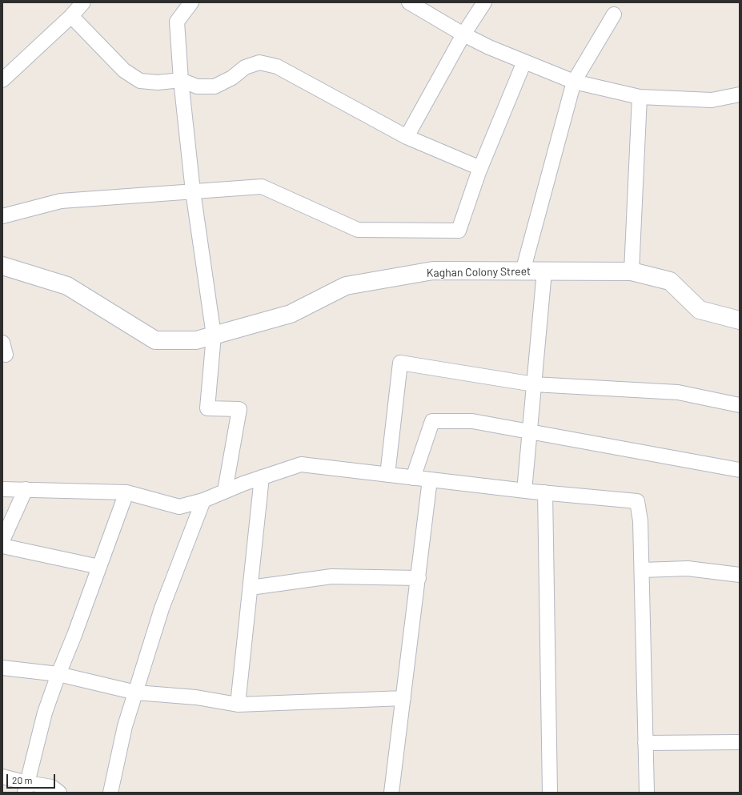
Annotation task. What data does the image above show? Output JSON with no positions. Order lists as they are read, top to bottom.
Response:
{
  "streets": {
    "street": ["Kaghan Colony Street"]
  },
  "scale_bar": "20 m"
}
